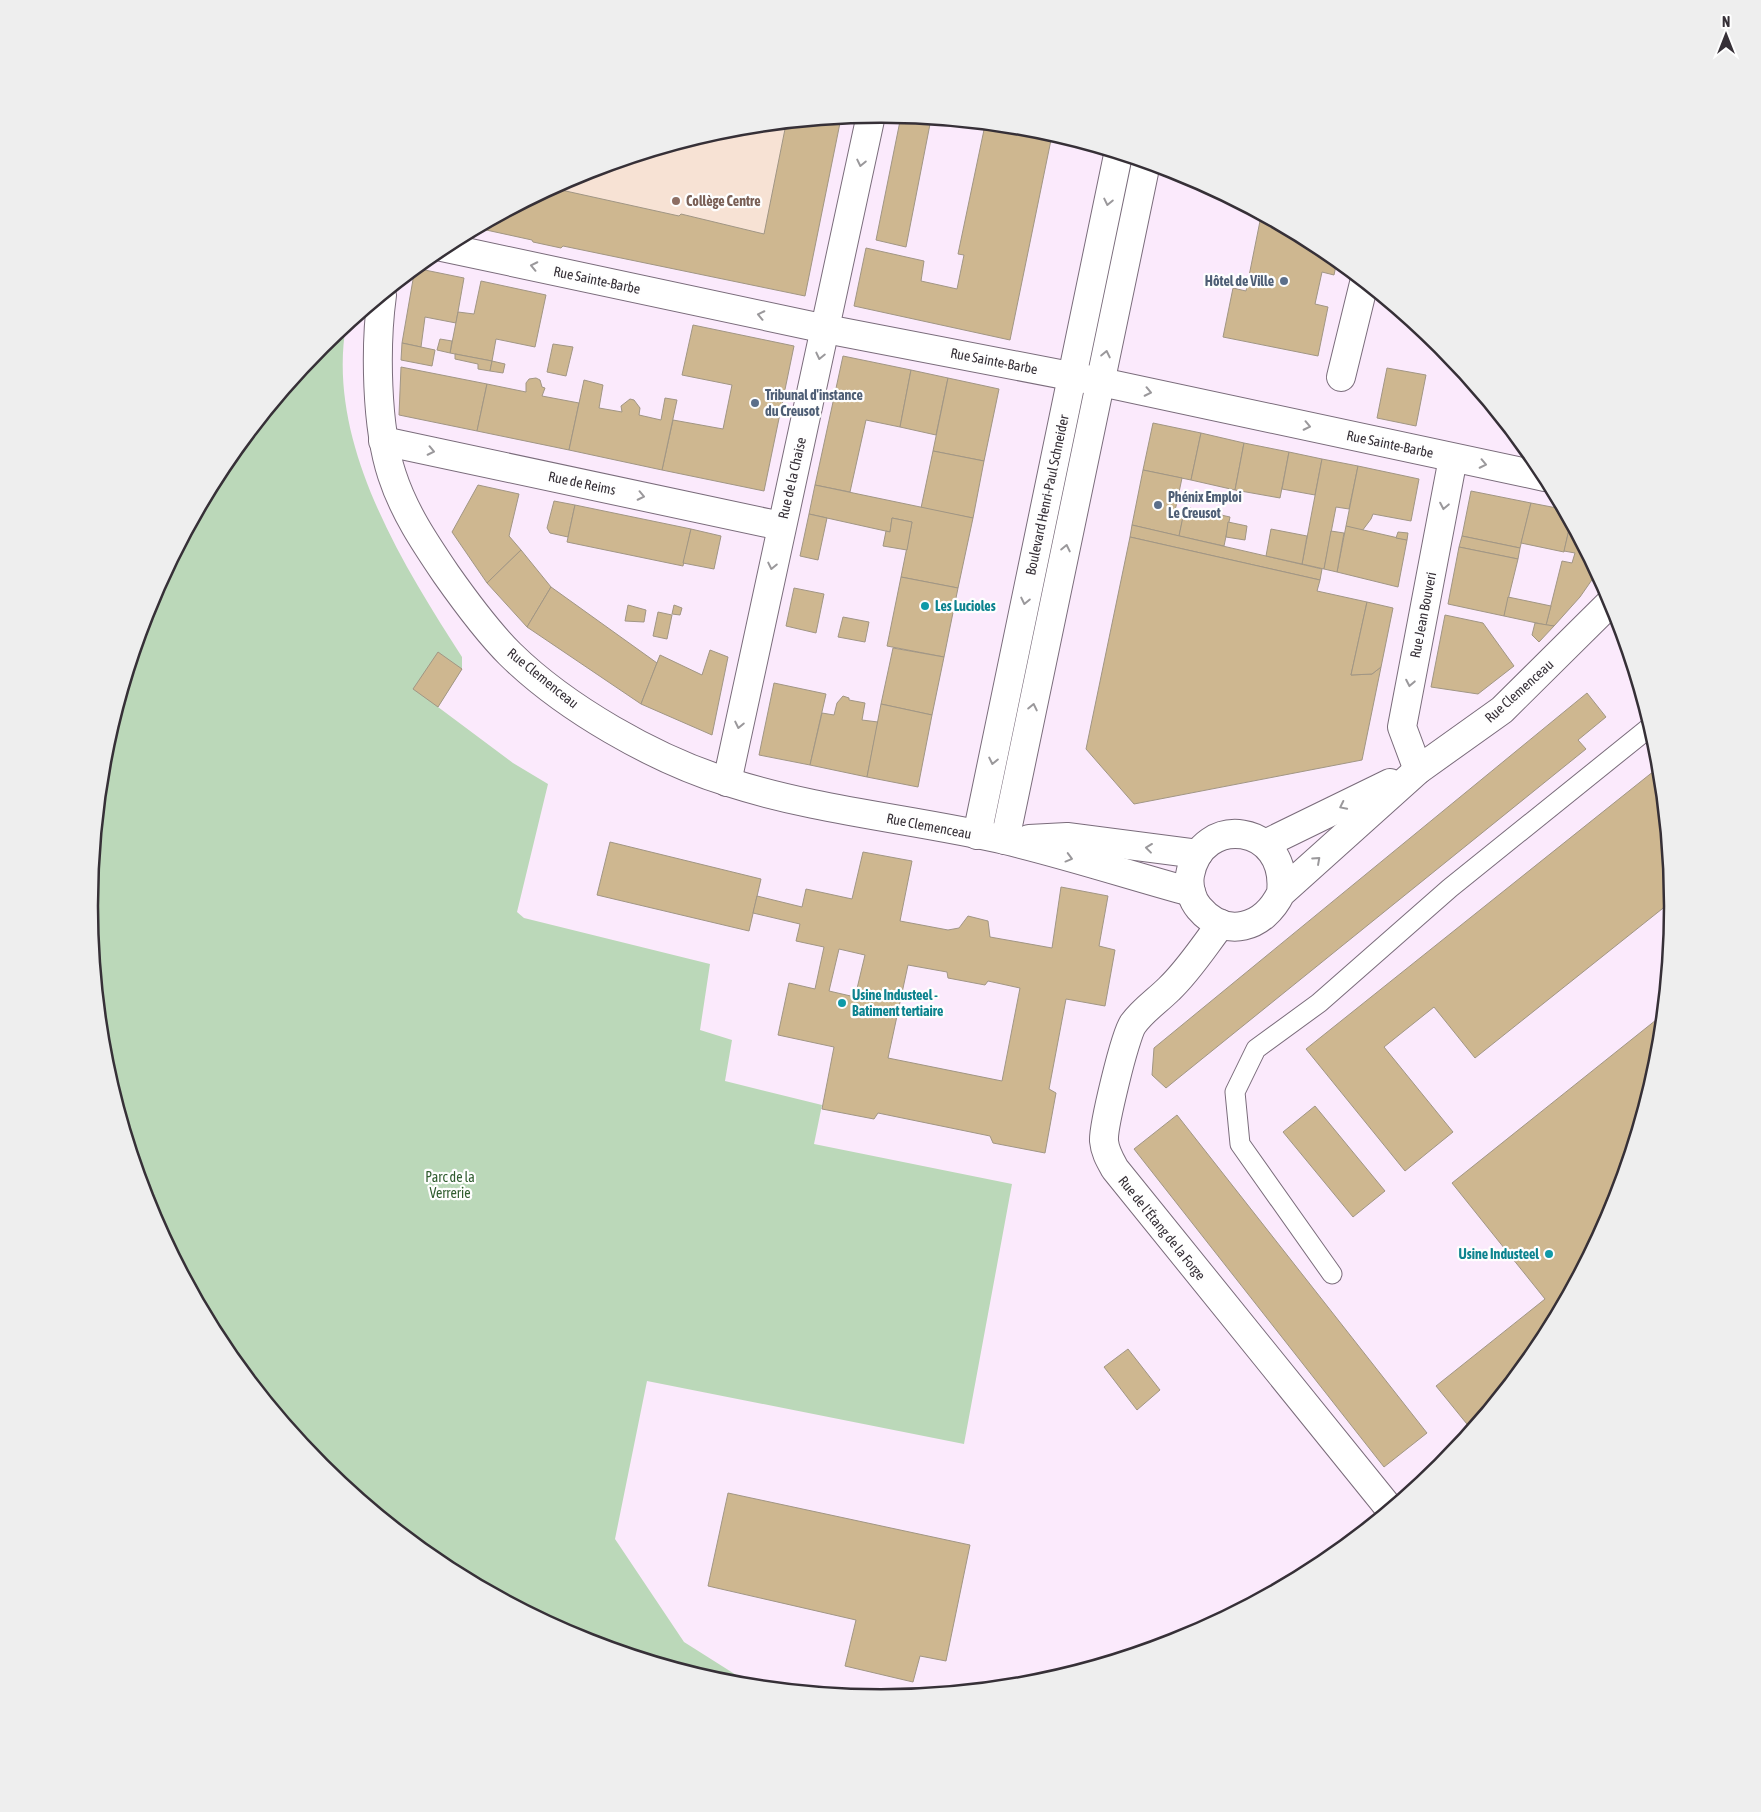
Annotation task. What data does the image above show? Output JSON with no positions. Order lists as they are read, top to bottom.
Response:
{
  "streets": {
    "street": [
      "Rue Sainte-Barbe",
      "Rue de la Chaise",
      "Rue de Reims",
      "Boulevard Henri-Paul Schneider",
      "Rue Jean Bouveri",
      "Rue Clemenceau",
      "Rue de l'Étang de la Forge"
    ]
  },
  "crossings": [
    ["Rue Sainte-Barbe", "Rue de la Chaise"],
    ["Rue Sainte-Barbe", "Boulevard Henri-Paul Schneider"],
    ["Rue Sainte-Barbe", "Rue Jean Bouveri"],
    ["Rue de la Chaise", "Rue de Reims"],
    ["Rue de la Chaise", "Rue Clemenceau"],
    ["Rue de Reims", "Rue Clemenceau"],
    ["Boulevard Henri-Paul Schneider", "Rue Clemenceau"],
    ["Rue Jean Bouveri", "Rue Clemenceau"],
    ["Rue Clemenceau", "Rue de l'Étang de la Forge"]
  ],
  "one_way": ["Rue de la Chaise", "Rue de Reims", "Rue Jean Bouveri"],
  "parks": ["Parc de la Verrerie"],
  "places": [
    "Collège Centre",
    "Hôtel de Ville",
    "Tribunal d'instance du Creusot",
    "Phénix Emploi Le Creusot",
    "Les Lucioles",
    "Usine Industeel - Batiment tertiaire",
    "Usine Industeel"
  ],
  "north": "top"
}
